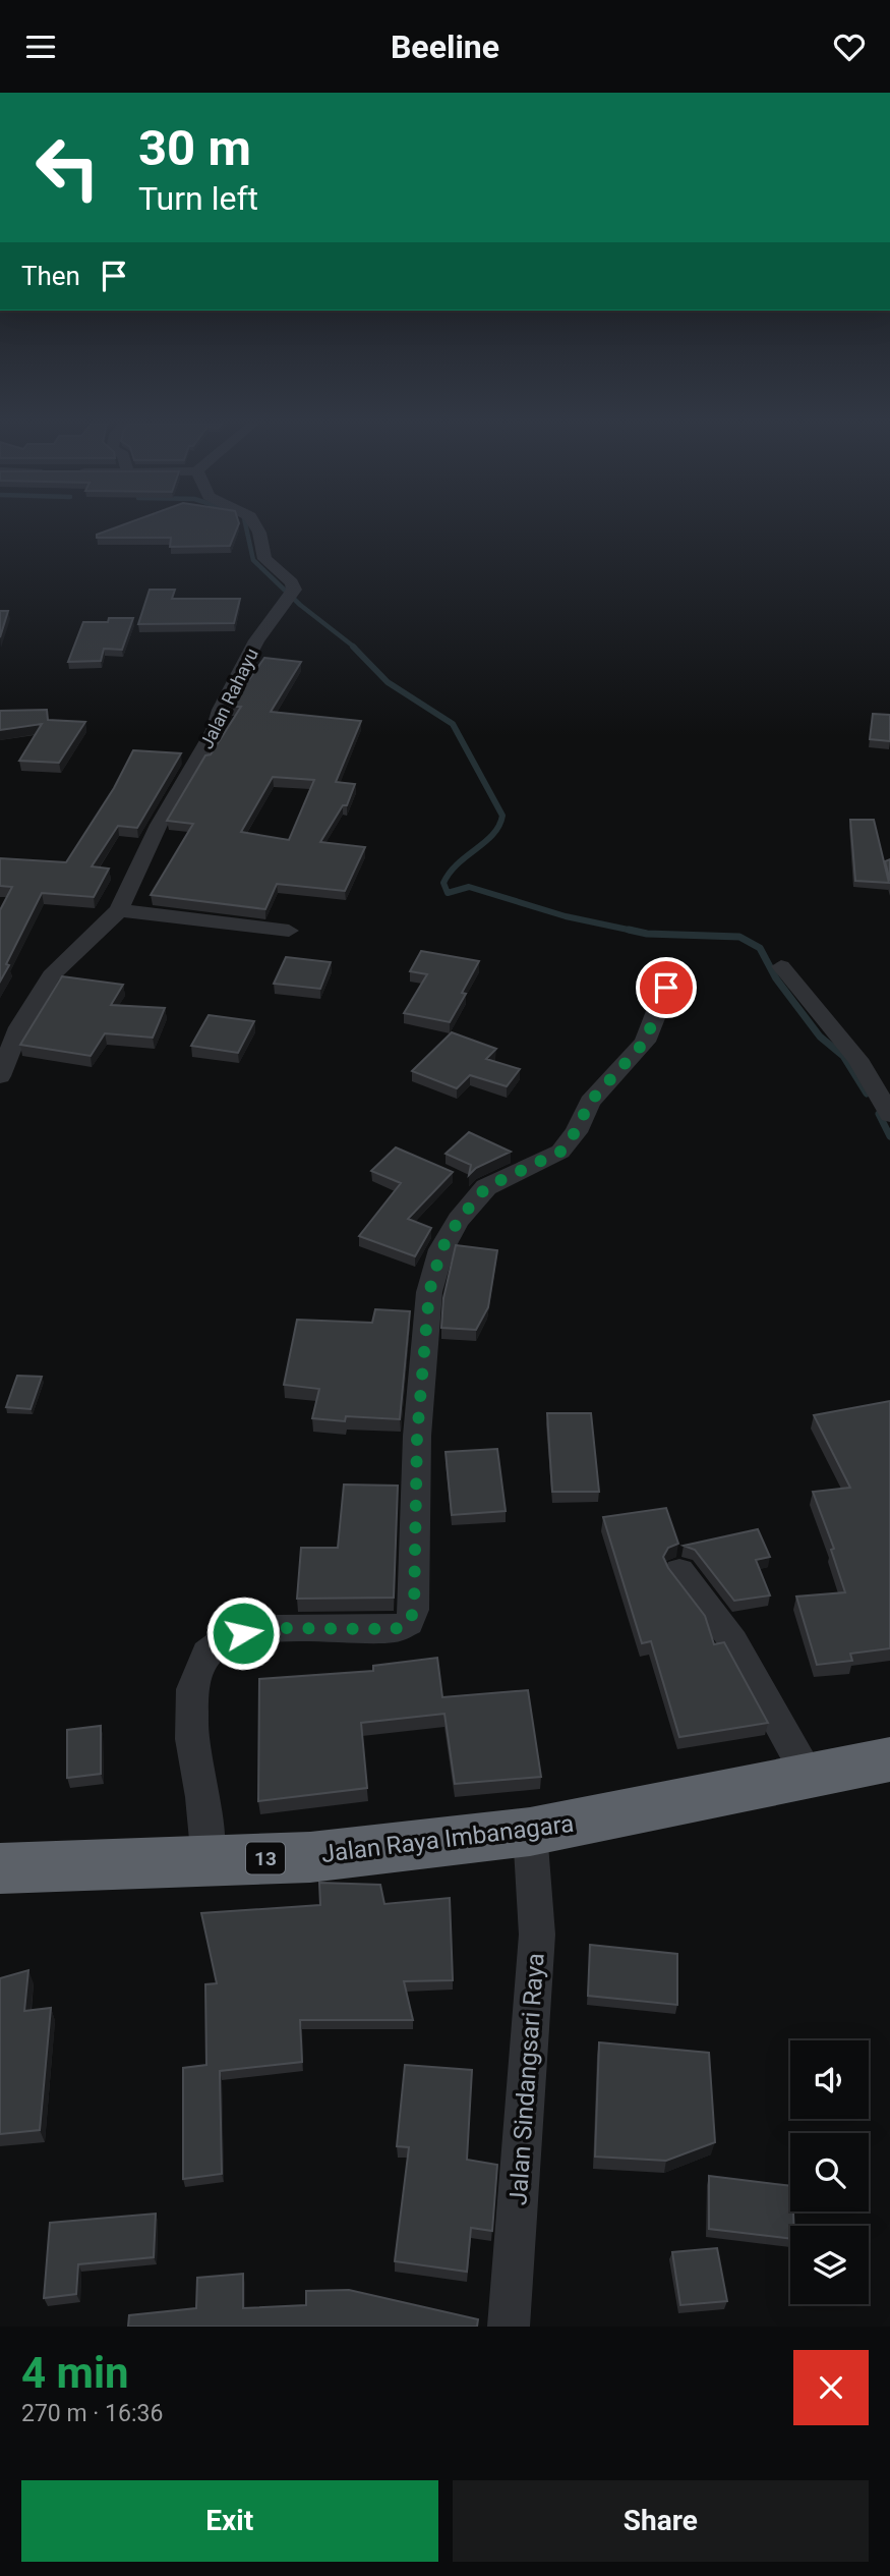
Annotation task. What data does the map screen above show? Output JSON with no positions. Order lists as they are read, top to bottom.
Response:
{
  "streets": {
    "highway": ["Jalan Raya Imbanagara", "13"],
    "street": ["Jalan Rahayu", "Jalan Sindangsari Raya"]
  },
  "crossings": [
    ["Jalan Raya Imbanagara", "Jalan Sindangsari Raya"]
  ],
  "page": {
    "header": "Beeline",
    "turn": ["30 m", "Turn left"],
    "then": "Then",
    "heading": ["4 min", "270 m · 16:36"],
    "buttons": ["Exit", "Share"]
  }
}
